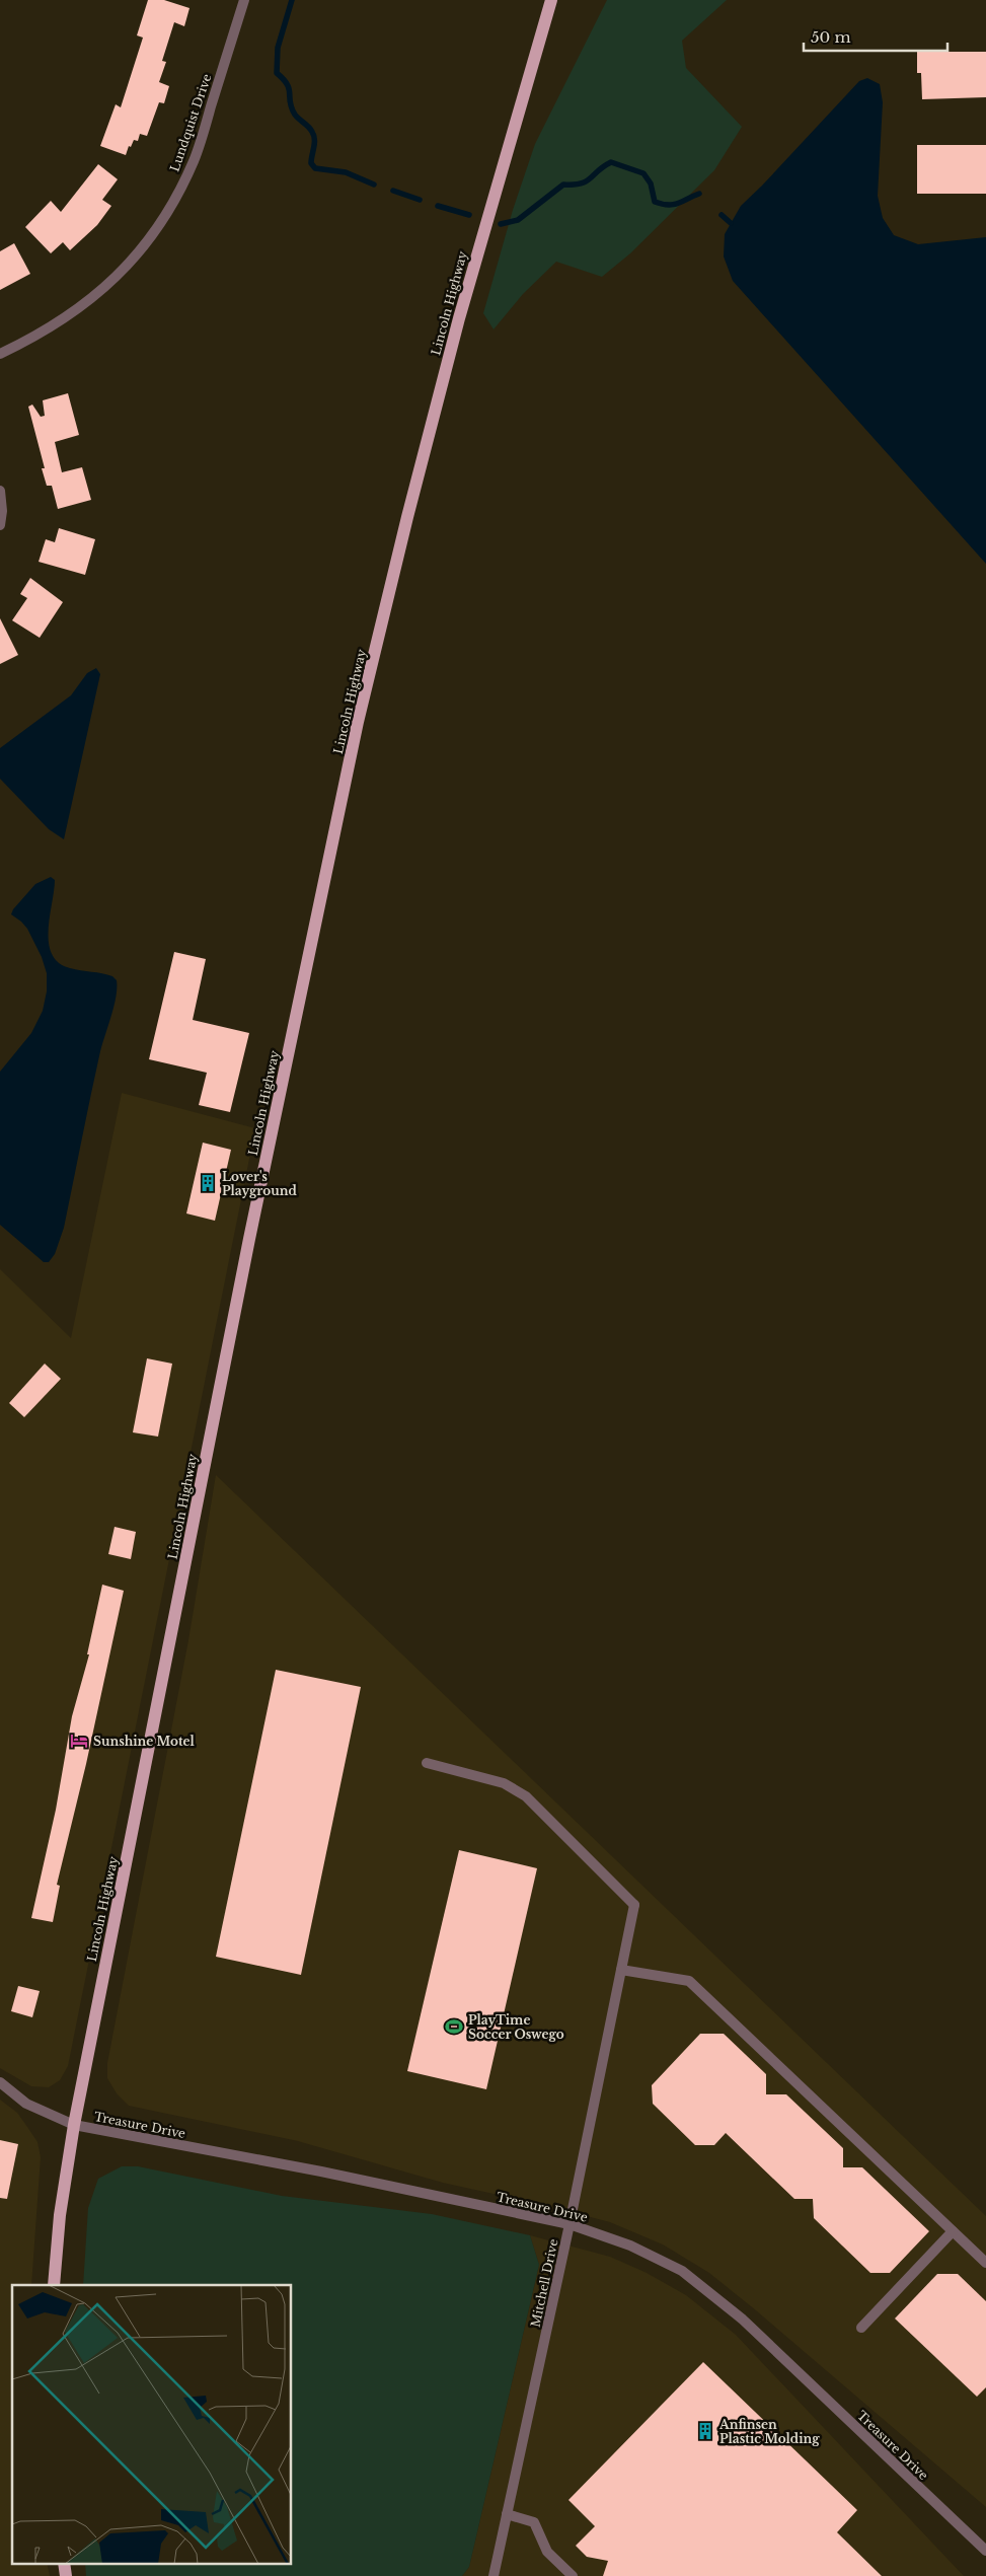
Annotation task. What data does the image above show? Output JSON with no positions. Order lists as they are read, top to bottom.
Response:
{
  "streets": {
    "main road": ["Lincoln Highway"],
    "street": ["Lundquist Drive", "Treasure Drive", "Mitchell Drive"]
  },
  "crossings": [
    ["Lincoln Highway", "Treasure Drive"],
    ["Treasure Drive", "Mitchell Drive"]
  ],
  "places": {
    "building": ["Lover's Playground", "Anfinsen Plastic Molding"],
    "hotel": ["Sunshine Motel"],
    "sports": ["PlayTime Soccer Oswego"]
  },
  "scale_bar": "50 m"
}
